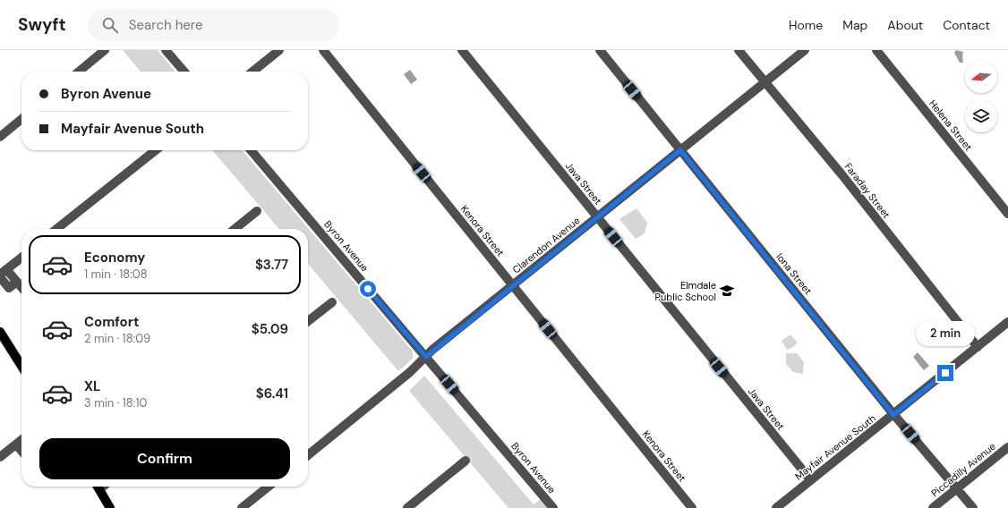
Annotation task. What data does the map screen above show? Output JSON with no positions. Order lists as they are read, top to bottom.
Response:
{
  "streets": {
    "street": [
      "Helena Street",
      "Java Street",
      "Faraday Street",
      "Kenora Street",
      "Clarendon Avenue",
      "Byron Avenue",
      "Iona Street",
      "Mayfair Avenue South",
      "Piccadilly Avenue"
    ]
  },
  "crossings": [
    ["Java Street", "Clarendon Avenue"],
    ["Java Street", "Mayfair Avenue South"],
    ["Faraday Street", "Clarendon Avenue"],
    ["Faraday Street", "Mayfair Avenue South"],
    ["Kenora Street", "Clarendon Avenue"],
    ["Clarendon Avenue", "Byron Avenue"],
    ["Clarendon Avenue", "Iona Street"],
    ["Iona Street", "Mayfair Avenue South"],
    ["Iona Street", "Piccadilly Avenue"]
  ],
  "places": {
    "school or university": ["Elmdale Public School"]
  },
  "north": "left",
  "page": {
    "header": "Swyft",
    "search": "Search here",
    "nav": [
      "Home",
      "Map",
      "About",
      "Contact"
    ],
    "banner": ["Byron Avenue", "Mayfair Avenue South"],
    "list": [
      {
        "name": "Economy",
        "note": "1 min · 18:08",
        "value": "$3.77"
      },
      {
        "name": "Comfort",
        "note": "2 min · 18:09",
        "value": "$5.09"
      },
      {
        "name": "XL",
        "note": "3 min · 18:10",
        "value": "$6.41"
      }
    ],
    "bubble": "2 min",
    "buttons": "Confirm"
  }
}
